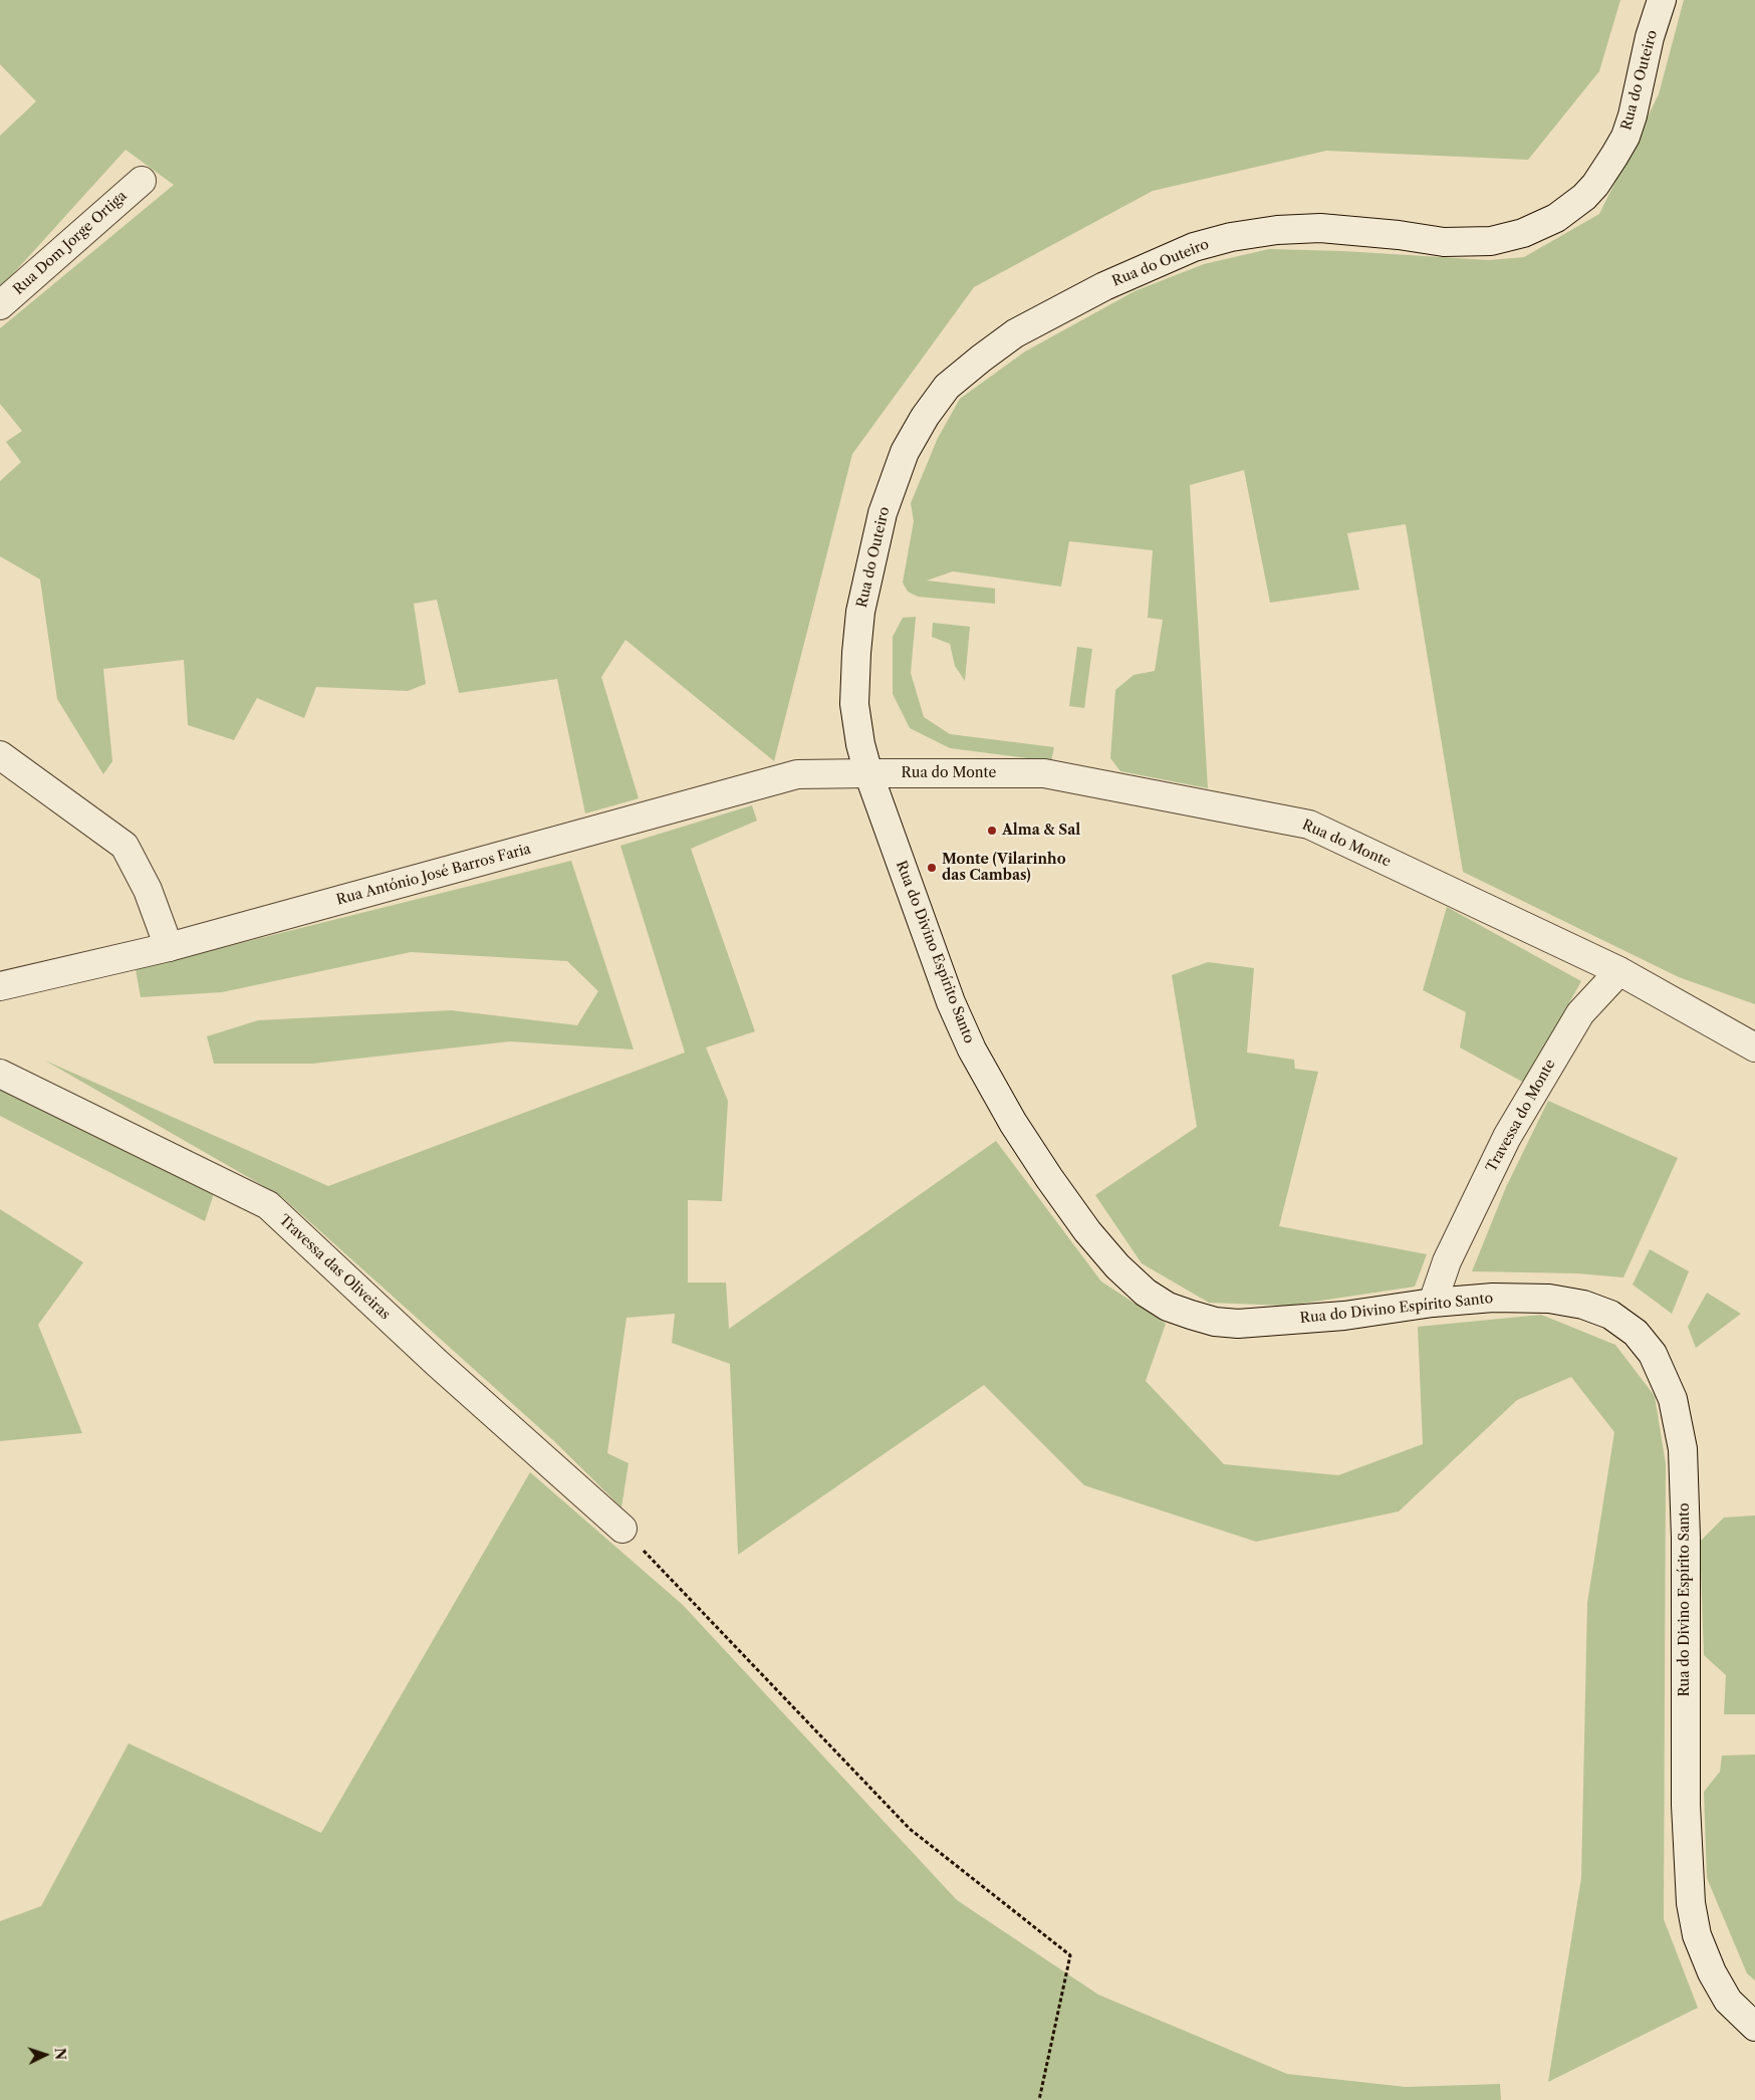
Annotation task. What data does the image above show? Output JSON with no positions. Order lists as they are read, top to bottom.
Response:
{
  "streets": {
    "street": [
      "Rua do Outeiro",
      "Rua Dom Jorge Ortiga",
      "Rua do Monte",
      "Rua António José Barros Faria",
      "Rua do Divino Espírito Santo",
      "Travessa do Monte",
      "Travessa das Oliveiras"
    ]
  },
  "crossings": [
    ["Rua do Outeiro", "Rua do Monte"],
    ["Rua do Outeiro", "Rua António José Barros Faria"],
    ["Rua do Outeiro", "Rua do Divino Espírito Santo"],
    ["Rua do Monte", "Rua António José Barros Faria"],
    ["Rua do Monte", "Rua do Divino Espírito Santo"],
    ["Rua do Monte", "Travessa do Monte"],
    ["Rua António José Barros Faria", "Rua do Divino Espírito Santo"],
    ["Rua do Divino Espírito Santo", "Travessa do Monte"]
  ],
  "places": ["Alma & Sal", "Monte (Vilarinho das Cambas)"],
  "north": "right"
}
